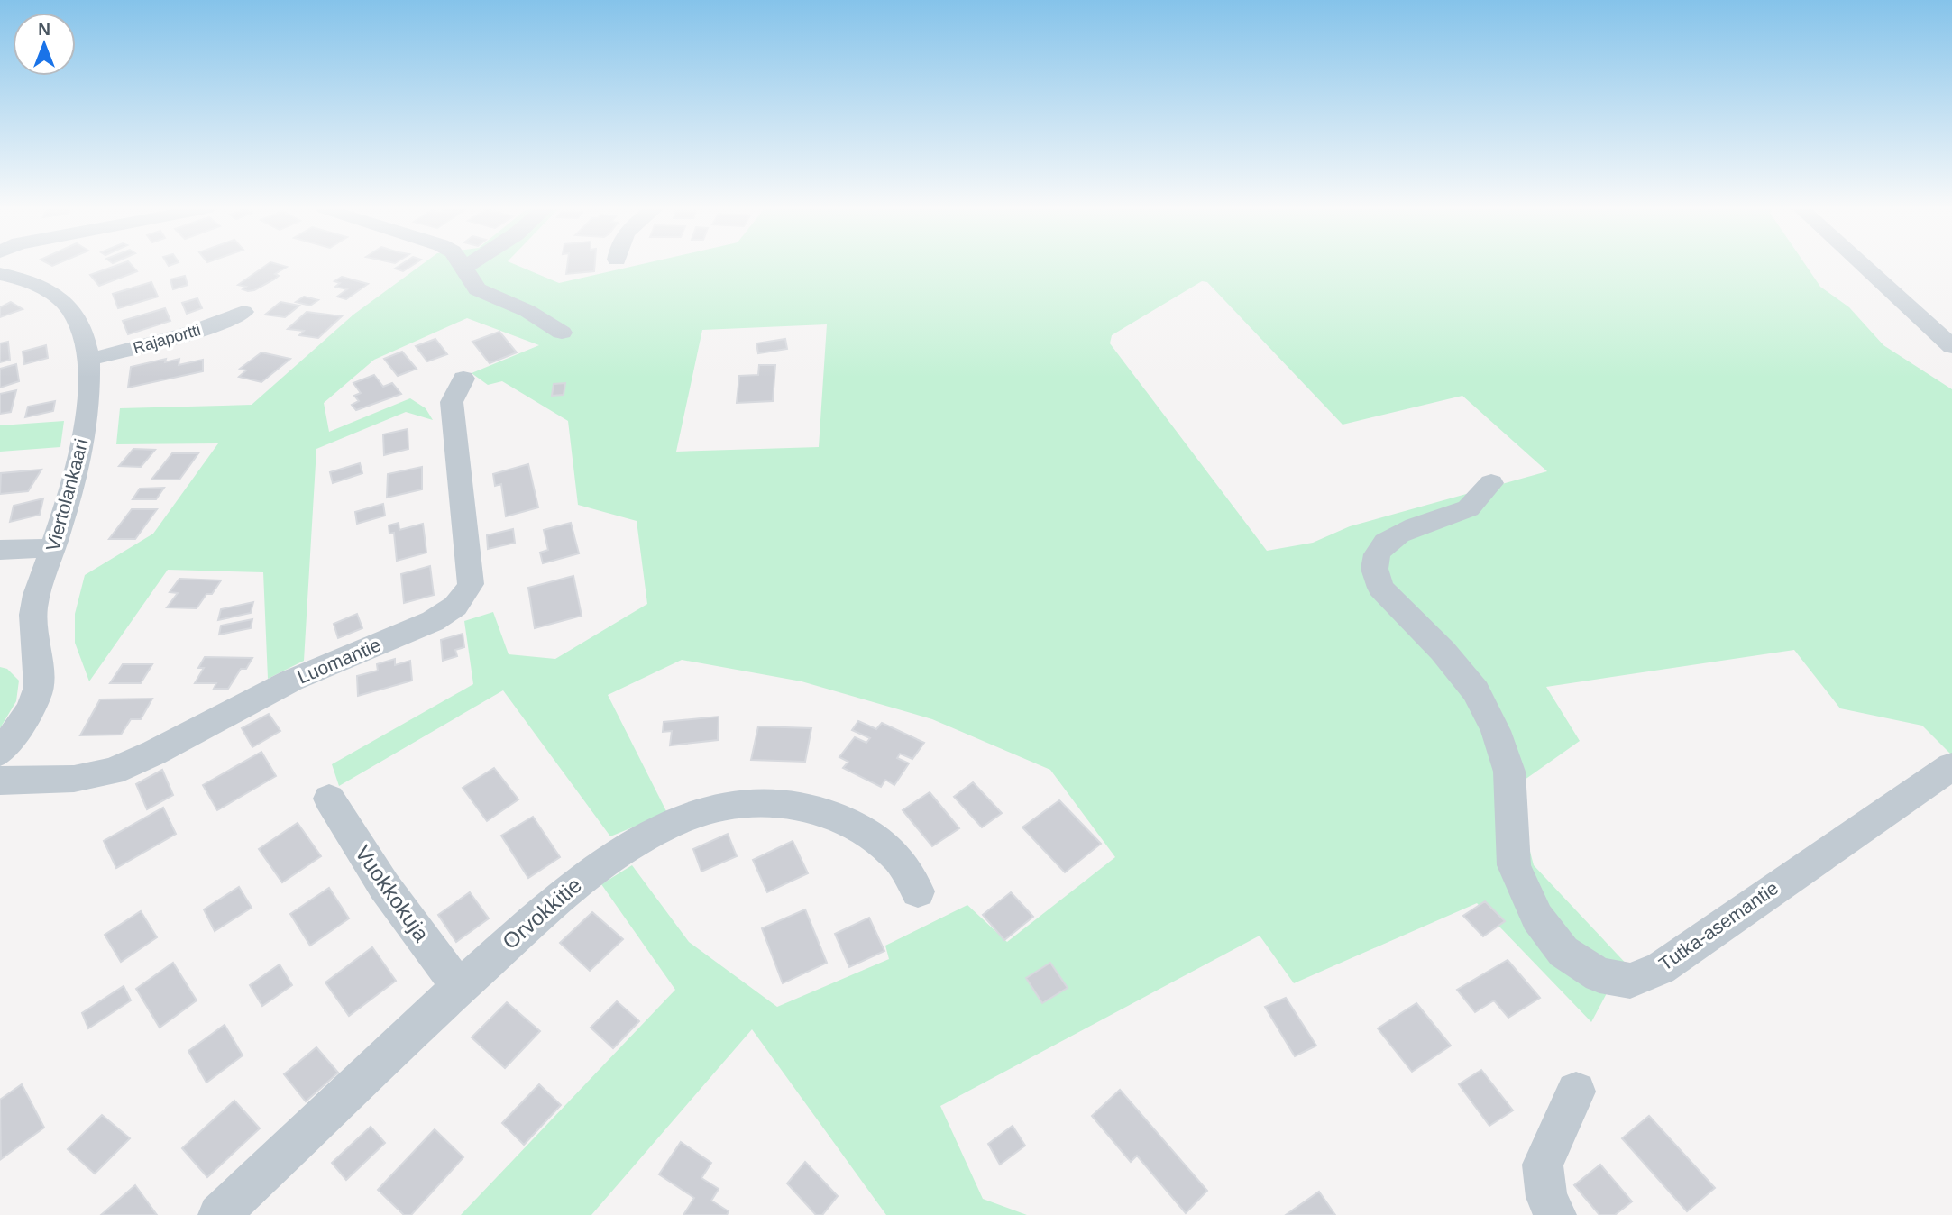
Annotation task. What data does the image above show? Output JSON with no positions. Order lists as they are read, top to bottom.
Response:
{
  "streets": {
    "street": [
      "Rajaportti",
      "Viertolankaari",
      "Luomantie",
      "Vuokkokuja",
      "Orvokkitie",
      "Tutka-asemantie"
    ]
  },
  "crossings": [
    ["Rajaportti", "Viertolankaari"],
    ["Vuokkokuja", "Orvokkitie"]
  ],
  "north": "top"
}
